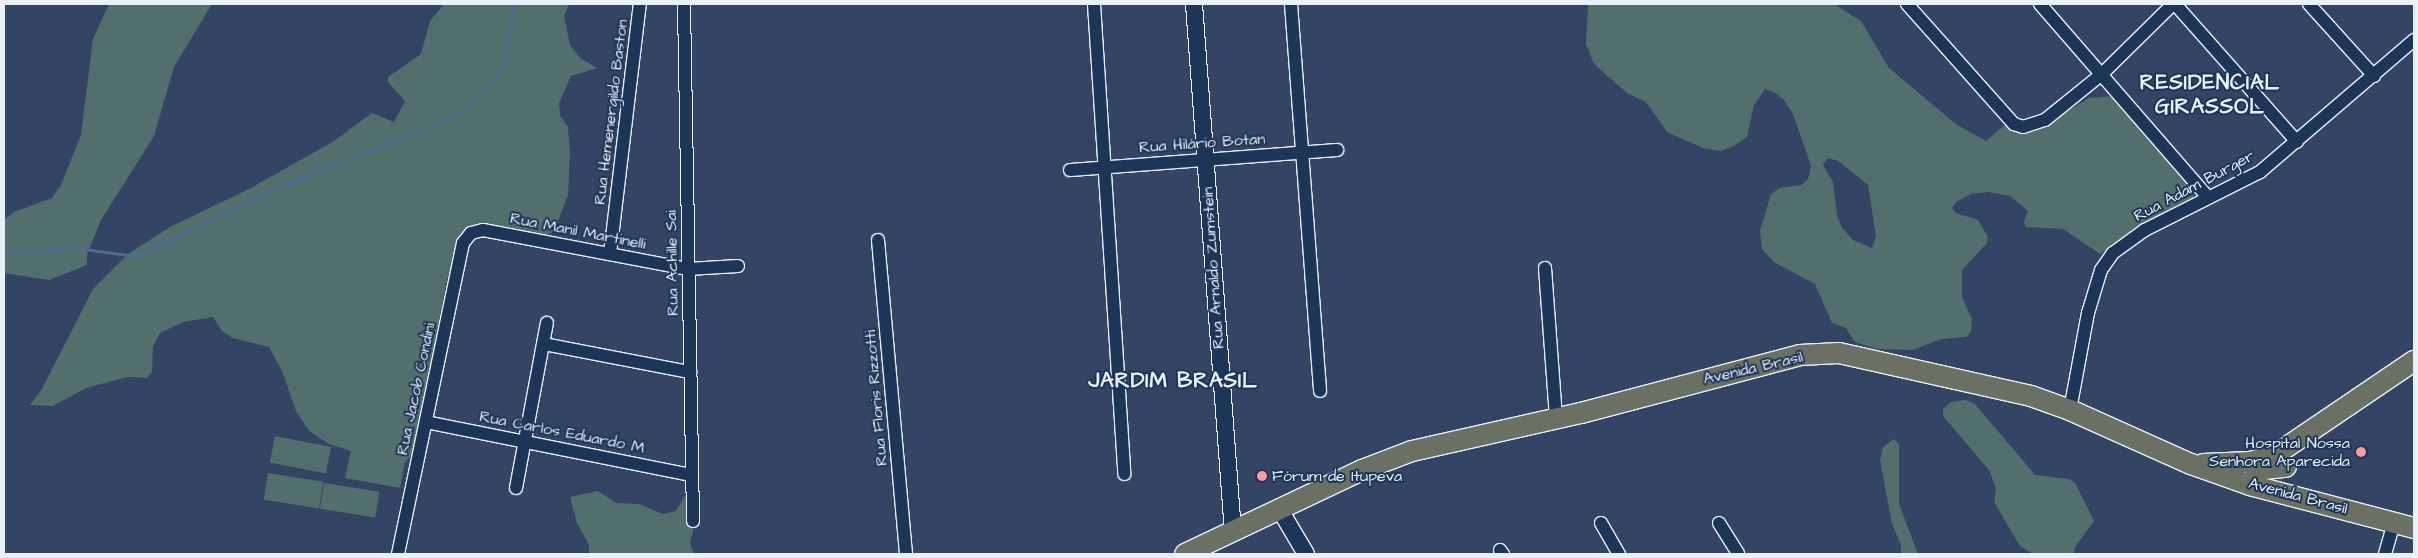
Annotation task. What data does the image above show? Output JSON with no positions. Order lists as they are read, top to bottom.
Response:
{
  "streets": {
    "main road": ["Avenida Brasil"],
    "street": [
      "Rua Hemenergildo Baston",
      "Rua Hilário Botan",
      "Rua Adam Burger",
      "Rua Manil Martinelli",
      "Rua Achille Sai",
      "Rua Arnaldo Zumstein",
      "Rua Jacob Condini",
      "Rua Floris Rizzotti",
      "Rua Carlos Eduardo M"
    ]
  },
  "crossings": [
    ["Rua Hemenergildo Baston", "Rua Manil Martinelli"],
    ["Rua Hilário Botan", "Rua Arnaldo Zumstein"],
    ["Rua Adam Burger", "Avenida Brasil"],
    ["Rua Manil Martinelli", "Rua Achille Sai"],
    ["Rua Manil Martinelli", "Rua Jacob Condini"],
    ["Rua Achille Sai", "Rua Carlos Eduardo M"],
    ["Rua Arnaldo Zumstein", "Avenida Brasil"],
    ["Rua Jacob Condini", "Rua Carlos Eduardo M"]
  ],
  "districts": ["RESIDENCIAL GIRASSOL", "JARDIM BRASIL"],
  "places": ["Hospital Nossa Senhora Aparecida", "Fórum de Itupeva"]
}
